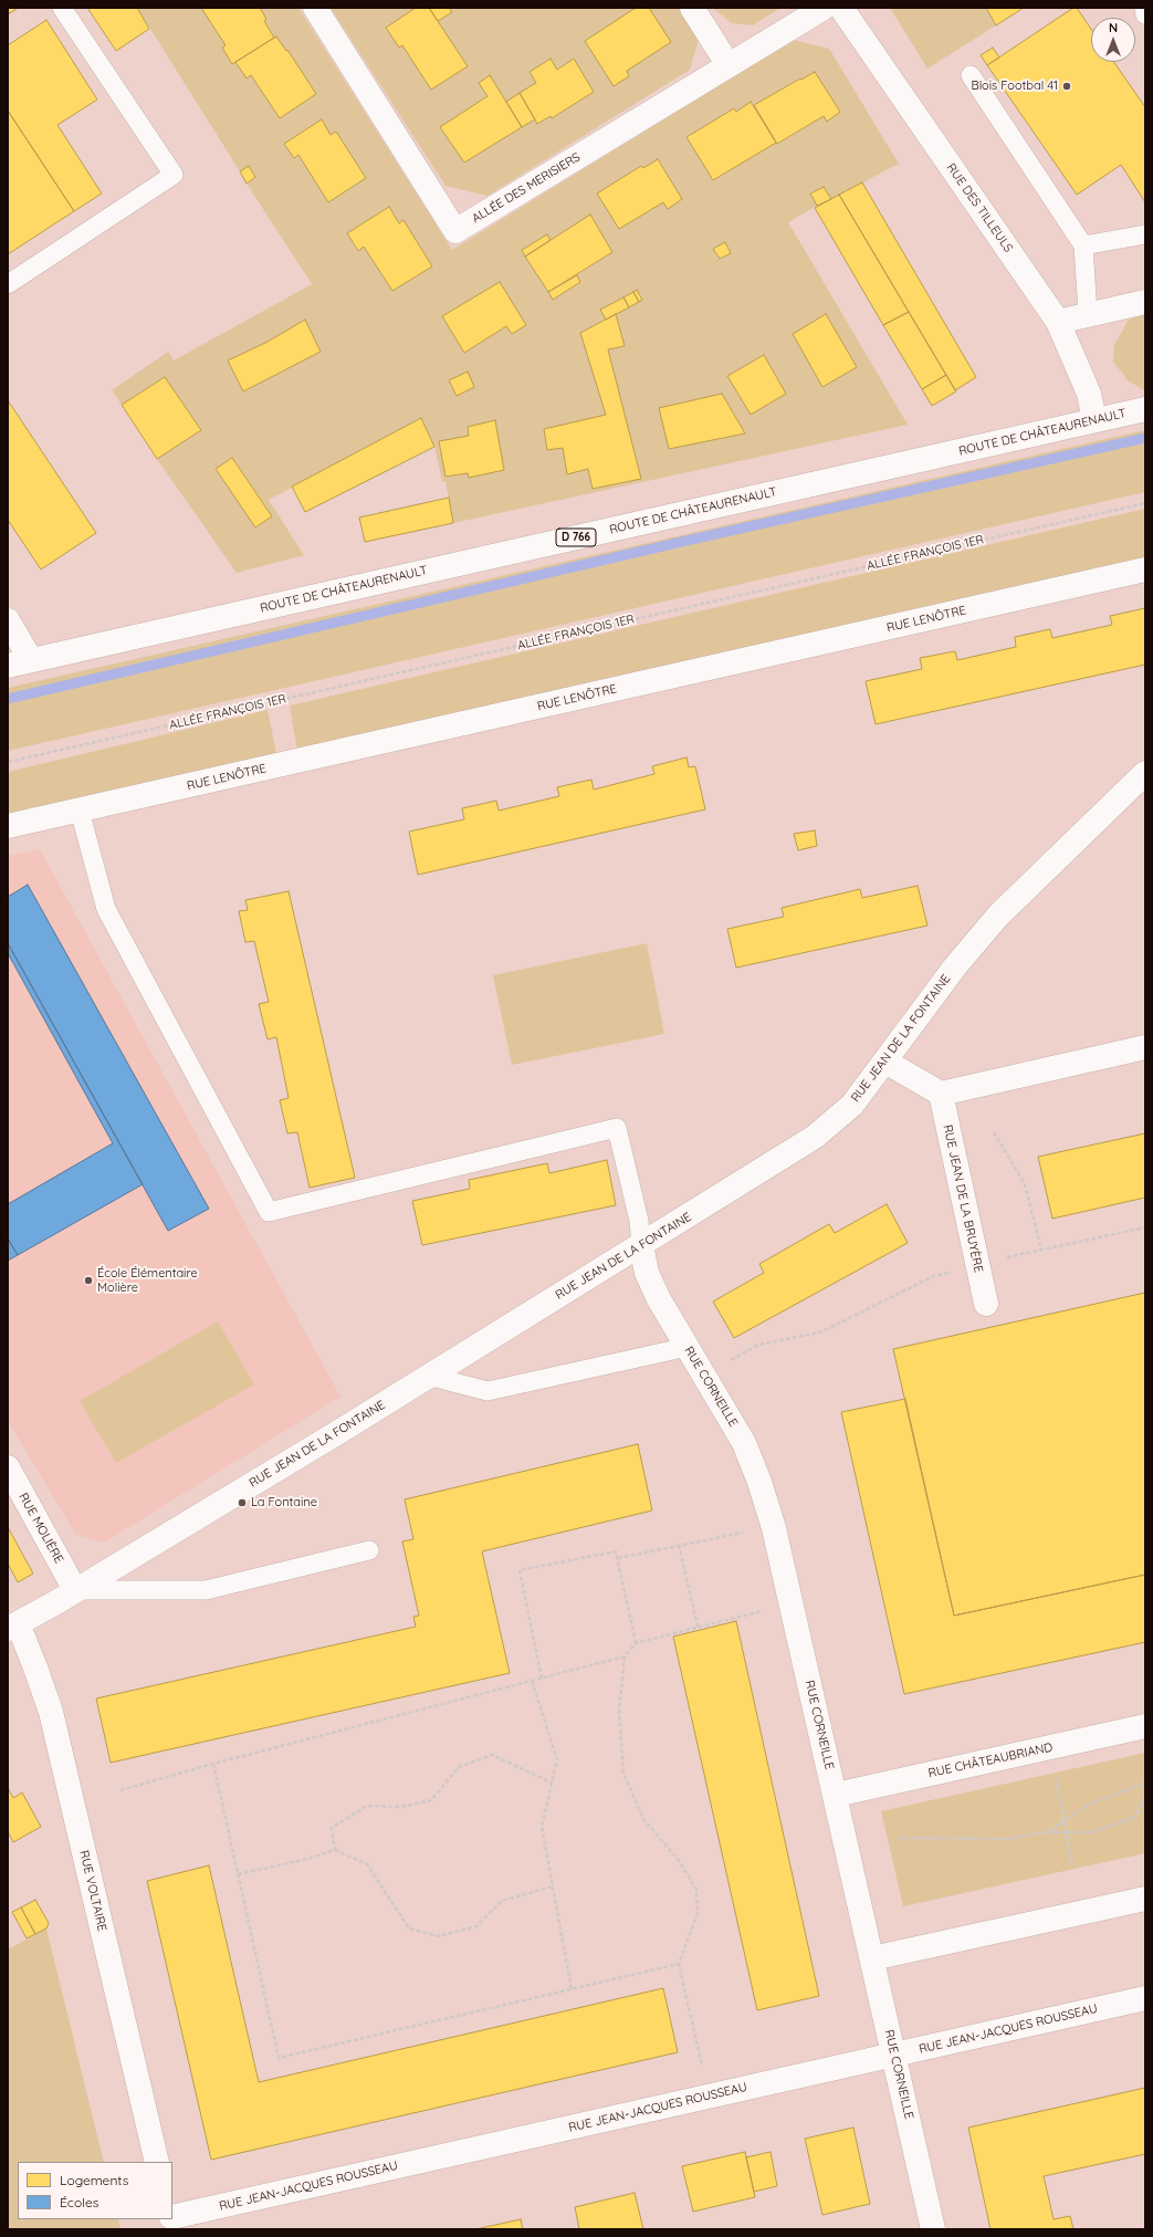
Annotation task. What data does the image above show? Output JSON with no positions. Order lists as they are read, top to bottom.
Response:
{
  "streets": {
    "street": [
      "ALLÉE DES MERISIERS",
      "RUE DES TILLEULS",
      "ROUTE DE CHÂTEAURENAULT",
      "D 766",
      "RUE LENÔTRE",
      "RUE JEAN DE LA FONTAINE",
      "RUE JEAN DE LA BRUYÈRE",
      "RUE CORNEILLE",
      "RUE MOLIÈRE",
      "RUE CHÂTEAUBRIAND",
      "RUE VOLTAIRE",
      "RUE JEAN-JACQUES ROUSSEAU"
    ],
    "path": ["ALLÉE FRANÇOIS 1ER"]
  },
  "crossings": [
    ["RUE DES TILLEULS", "ROUTE DE CHÂTEAURENAULT"],
    ["RUE JEAN DE LA FONTAINE", "RUE CORNEILLE"],
    ["RUE JEAN DE LA FONTAINE", "RUE MOLIÈRE"],
    ["RUE JEAN DE LA FONTAINE", "RUE VOLTAIRE"],
    ["RUE CORNEILLE", "RUE CHÂTEAUBRIAND"],
    ["RUE CORNEILLE", "RUE JEAN-JACQUES ROUSSEAU"]
  ],
  "places": ["Blois Footbal 41", "École Élémentaire Molière", "La Fontaine"],
  "legend": ["Logements", "Écoles"],
  "north": "top"
}
